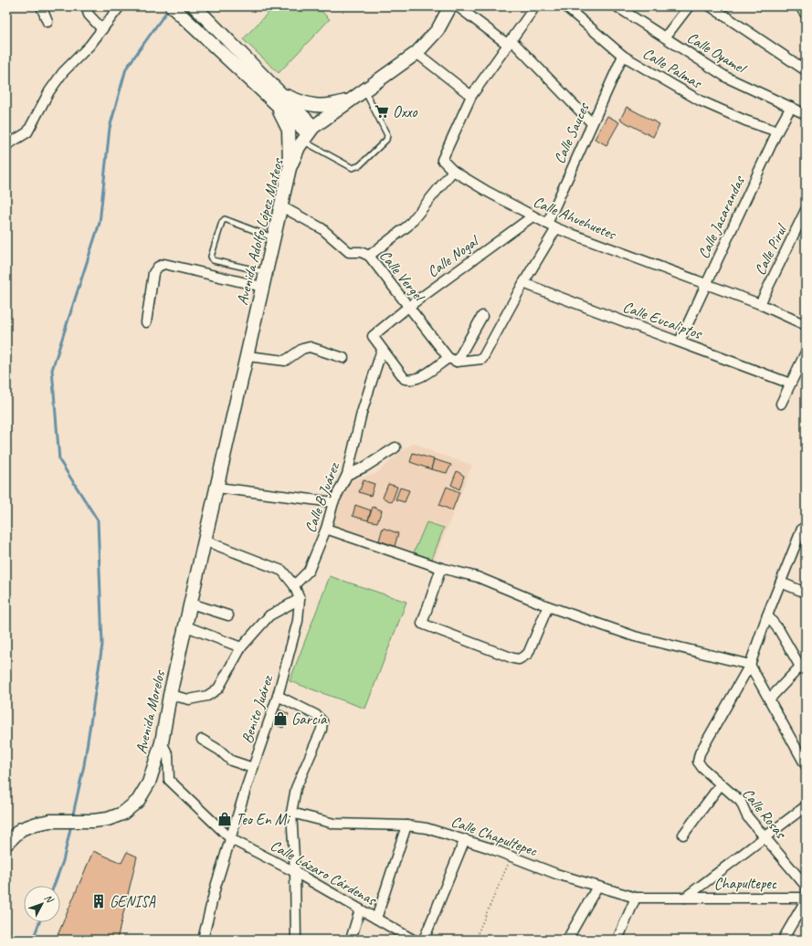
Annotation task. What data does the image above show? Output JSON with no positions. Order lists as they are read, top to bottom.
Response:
{
  "streets": {
    "main road": ["Avenida Adolfo López Mateos", "Avenida Morelos"],
    "street": [
      "Calle Oyamel",
      "Calle Palmas",
      "Calle Sauces",
      "Calle Ahuehuetes",
      "Calle Jacarandas",
      "Calle Pirul",
      "Calle Nogal",
      "Calle Vergel",
      "Calle Eucaliptos",
      "Calle B Juárez",
      "Benito Juárez",
      "Calle Rosas",
      "Calle Chapultepec",
      "Calle Lázaro Cárdenas",
      "Chapultepec"
    ]
  },
  "crossings": [
    ["Calle Oyamel", "Calle Jacarandas"],
    ["Calle Palmas", "Calle Sauces"],
    ["Calle Palmas", "Calle Jacarandas"],
    ["Calle Sauces", "Calle Ahuehuetes"],
    ["Calle Ahuehuetes", "Calle Jacarandas"],
    ["Calle Ahuehuetes", "Calle Pirul"],
    ["Calle Ahuehuetes", "Calle Nogal"],
    ["Calle Jacarandas", "Calle Eucaliptos"],
    ["Avenida Adolfo López Mateos", "Calle Vergel"],
    ["Avenida Adolfo López Mateos", "Avenida Morelos"],
    ["Calle Nogal", "Calle Vergel"],
    ["Calle Nogal", "Calle B Juárez"],
    ["Calle B Juárez", "Benito Juárez"],
    ["Benito Juárez", "Avenida Morelos"],
    ["Benito Juárez", "Calle Lázaro Cárdenas"],
    ["Avenida Morelos", "Calle Lázaro Cárdenas"],
    ["Calle Chapultepec", "Chapultepec"]
  ],
  "places": {
    "supermarket": ["Oxxo"],
    "shop": ["García", "Teo En Mi"],
    "building": ["GENISA"]
  },
  "north": "top right"
}
